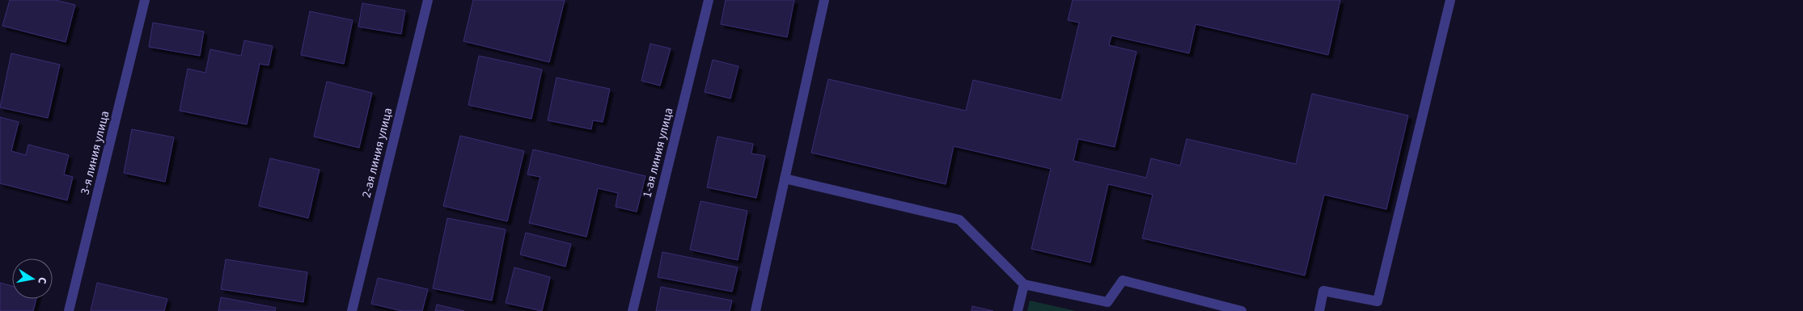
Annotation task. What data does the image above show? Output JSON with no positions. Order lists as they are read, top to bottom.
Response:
{
  "streets": {
    "street": ["3-я линия улица", "2-ая линия улица", "1-ая линия улица"]
  },
  "north": "right"
}
